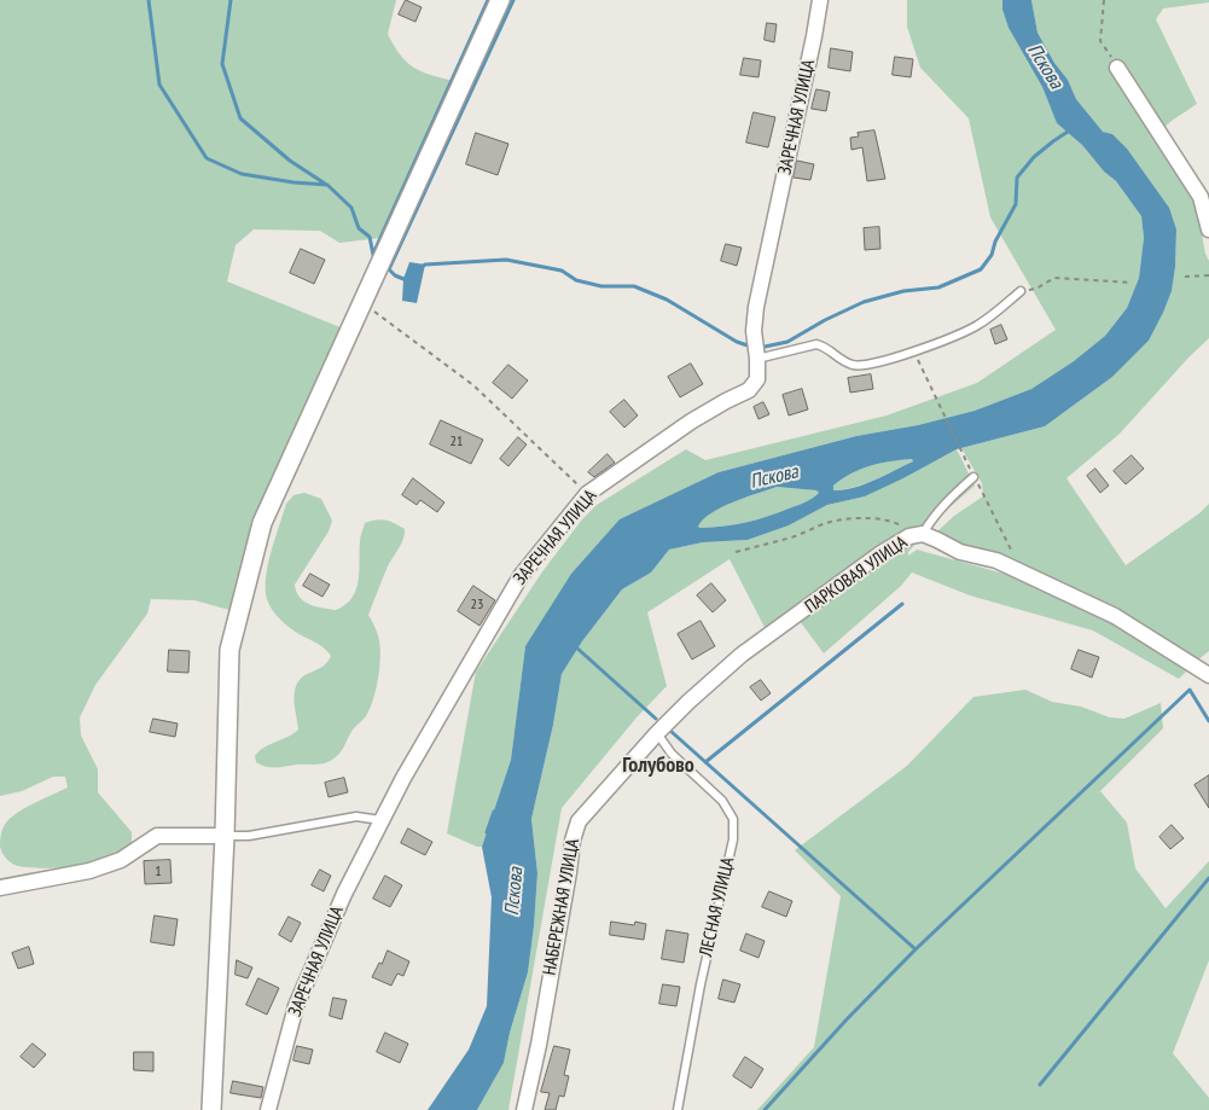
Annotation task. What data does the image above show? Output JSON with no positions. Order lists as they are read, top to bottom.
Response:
{
  "streets": {
    "street": ["ЗАРЕЧНАЯ УЛИЦА", "ПАРКОВАЯ УЛИЦА", "НАБЕРЕЖНАЯ УЛИЦА"],
    "lane": ["ЛЕСНАЯ УЛИЦА"]
  },
  "crossings": [
    ["ПАРКОВАЯ УЛИЦА", "НАБЕРЕЖНАЯ УЛИЦА"],
    ["ПАРКОВАЯ УЛИЦА", "ЛЕСНАЯ УЛИЦА"],
    ["НАБЕРЕЖНАЯ УЛИЦА", "ЛЕСНАЯ УЛИЦА"]
  ],
  "districts": ["Голубово"],
  "water": ["Пскова"],
  "house_numbers": ["21", "23", "1"]
}
